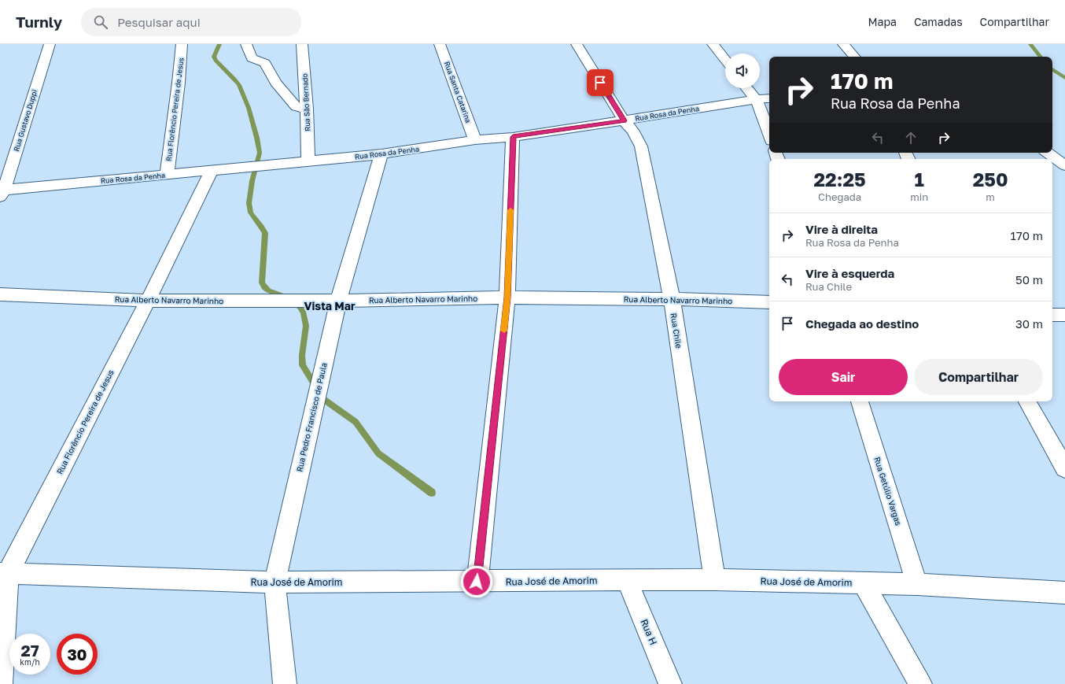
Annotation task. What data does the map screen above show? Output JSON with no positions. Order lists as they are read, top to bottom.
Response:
{
  "streets": {
    "street": [
      "Rua Santa Catarina",
      "Rua São Bernado",
      "Rua Florêncio Pereira de Jesus",
      "Rua Rosa da Penha",
      "Rua Gustavo Duppi",
      "Rua Alberto Navarro Marinho",
      "Rua Chile",
      "Rua Pedro Francisco de Paula",
      "Rua Getúlio Vargas",
      "Rua José de Amorim",
      "Rua H"
    ]
  },
  "crossings": [
    ["Rua Santa Catarina", "Rua Rosa da Penha"],
    ["Rua São Bernado", "Rua Rosa da Penha"],
    ["Rua Florêncio Pereira de Jesus", "Rua Rosa da Penha"],
    ["Rua Florêncio Pereira de Jesus", "Rua Alberto Navarro Marinho"],
    ["Rua Florêncio Pereira de Jesus", "Rua José de Amorim"],
    ["Rua Rosa da Penha", "Rua Gustavo Duppi"],
    ["Rua Rosa da Penha", "Rua Chile"],
    ["Rua Rosa da Penha", "Rua Pedro Francisco de Paula"],
    ["Rua Alberto Navarro Marinho", "Rua Chile"],
    ["Rua Alberto Navarro Marinho", "Rua Pedro Francisco de Paula"],
    ["Rua Chile", "Rua José de Amorim"],
    ["Rua Pedro Francisco de Paula", "Rua José de Amorim"],
    ["Rua Getúlio Vargas", "Rua José de Amorim"],
    ["Rua José de Amorim", "Rua H"]
  ],
  "districts": ["Vista Mar"],
  "page": {
    "header": "Turnly",
    "search": "Pesquisar aqui",
    "nav": ["Mapa", "Camadas", "Compartilhar"],
    "turn": ["170 m", "Rua Rosa da Penha"],
    "eta": [
      "22:25",
      "Chegada",
      "1",
      "min",
      "250",
      "m"
    ],
    "list": [
      {
        "name": "Vire à direita",
        "note": "Rua Rosa da Penha",
        "value": "170 m"
      },
      {
        "name": "Vire à esquerda",
        "note": "Rua Chile",
        "value": "50 m"
      },
      {
        "name": "Chegada ao destino",
        "value": "30 m"
      }
    ],
    "buttons": ["Sair", "Compartilhar"],
    "speed": "27 km/h",
    "limit": "30"
  }
}
